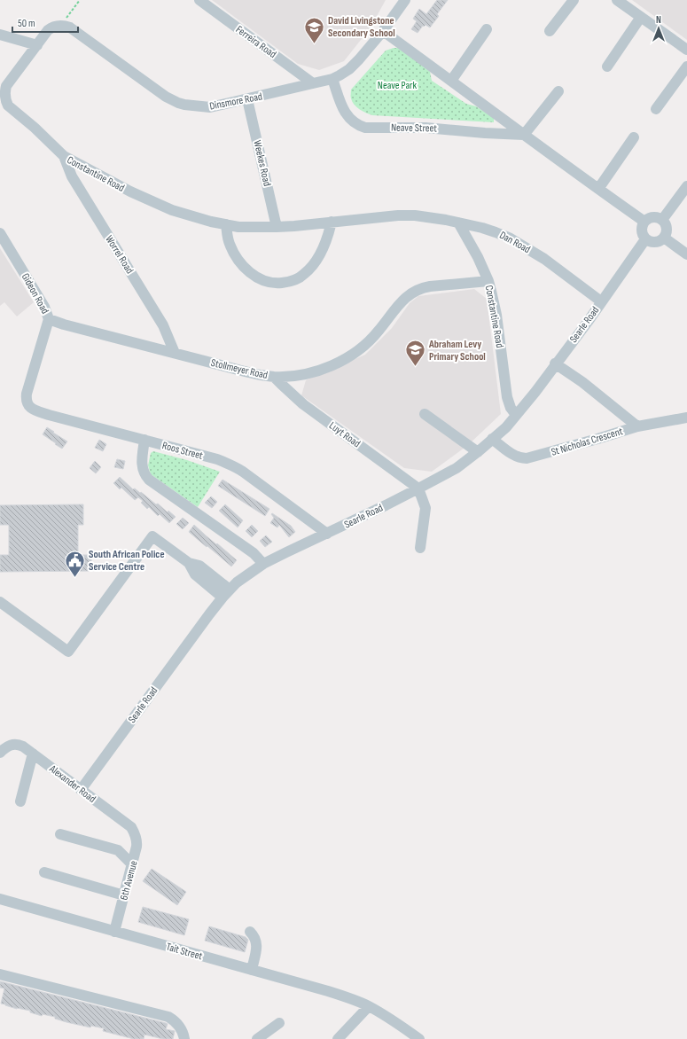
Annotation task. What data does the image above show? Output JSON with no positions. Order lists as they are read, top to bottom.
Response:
{
  "streets": {
    "street": [
      "Ferreira Road",
      "Dinsmore Road",
      "Neave Street",
      "Weekes Road",
      "Constantine Road",
      "Dan Road",
      "Worrel Road",
      "Gideon Road",
      "Searle Road",
      "Stollmeyer Road",
      "Luyt Road",
      "St Nicholas Crescent",
      "Roos Street",
      "Alexander Road",
      "6th Avenue",
      "Tait Street"
    ]
  },
  "crossings": [
    ["Ferreira Road", "Dinsmore Road"],
    ["Dinsmore Road", "Neave Street"],
    ["Dinsmore Road", "Weekes Road"],
    ["Weekes Road", "Constantine Road"],
    ["Constantine Road", "Dan Road"],
    ["Constantine Road", "Worrel Road"],
    ["Constantine Road", "Searle Road"],
    ["Constantine Road", "Stollmeyer Road"],
    ["Dan Road", "Searle Road"],
    ["Worrel Road", "Stollmeyer Road"],
    ["Gideon Road", "Stollmeyer Road"],
    ["Gideon Road", "Roos Street"],
    ["Searle Road", "Luyt Road"],
    ["Searle Road", "St Nicholas Crescent"],
    ["Searle Road", "Roos Street"],
    ["Searle Road", "Alexander Road"],
    ["Stollmeyer Road", "Luyt Road"],
    ["Alexander Road", "6th Avenue"],
    ["6th Avenue", "Tait Street"]
  ],
  "parks": ["Neave Park"],
  "places": {
    "school or university": ["David Livingstone Secondary School", "Abraham Levy Primary School"],
    "public building": ["South African Police Service Centre"]
  },
  "scale_bar": "50 m",
  "north": "top"
}
